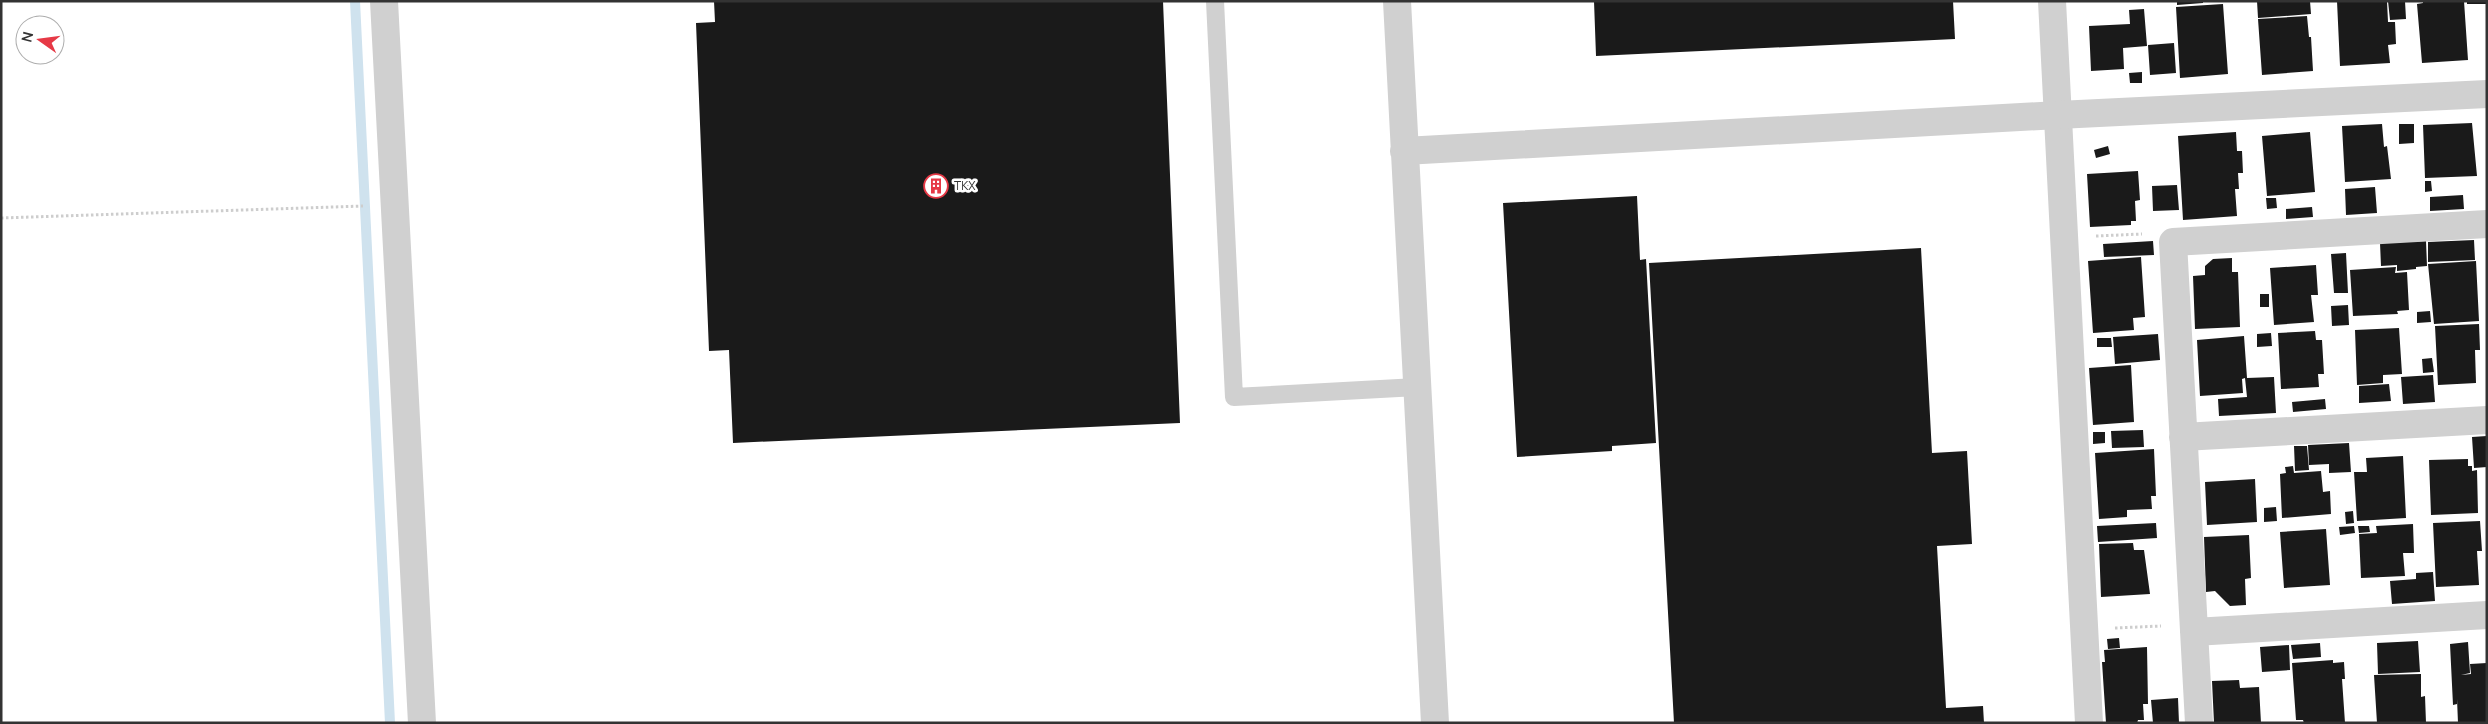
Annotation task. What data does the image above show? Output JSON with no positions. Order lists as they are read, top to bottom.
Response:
{
  "places": {
    "building": ["TKX"]
  },
  "north": "left"
}
